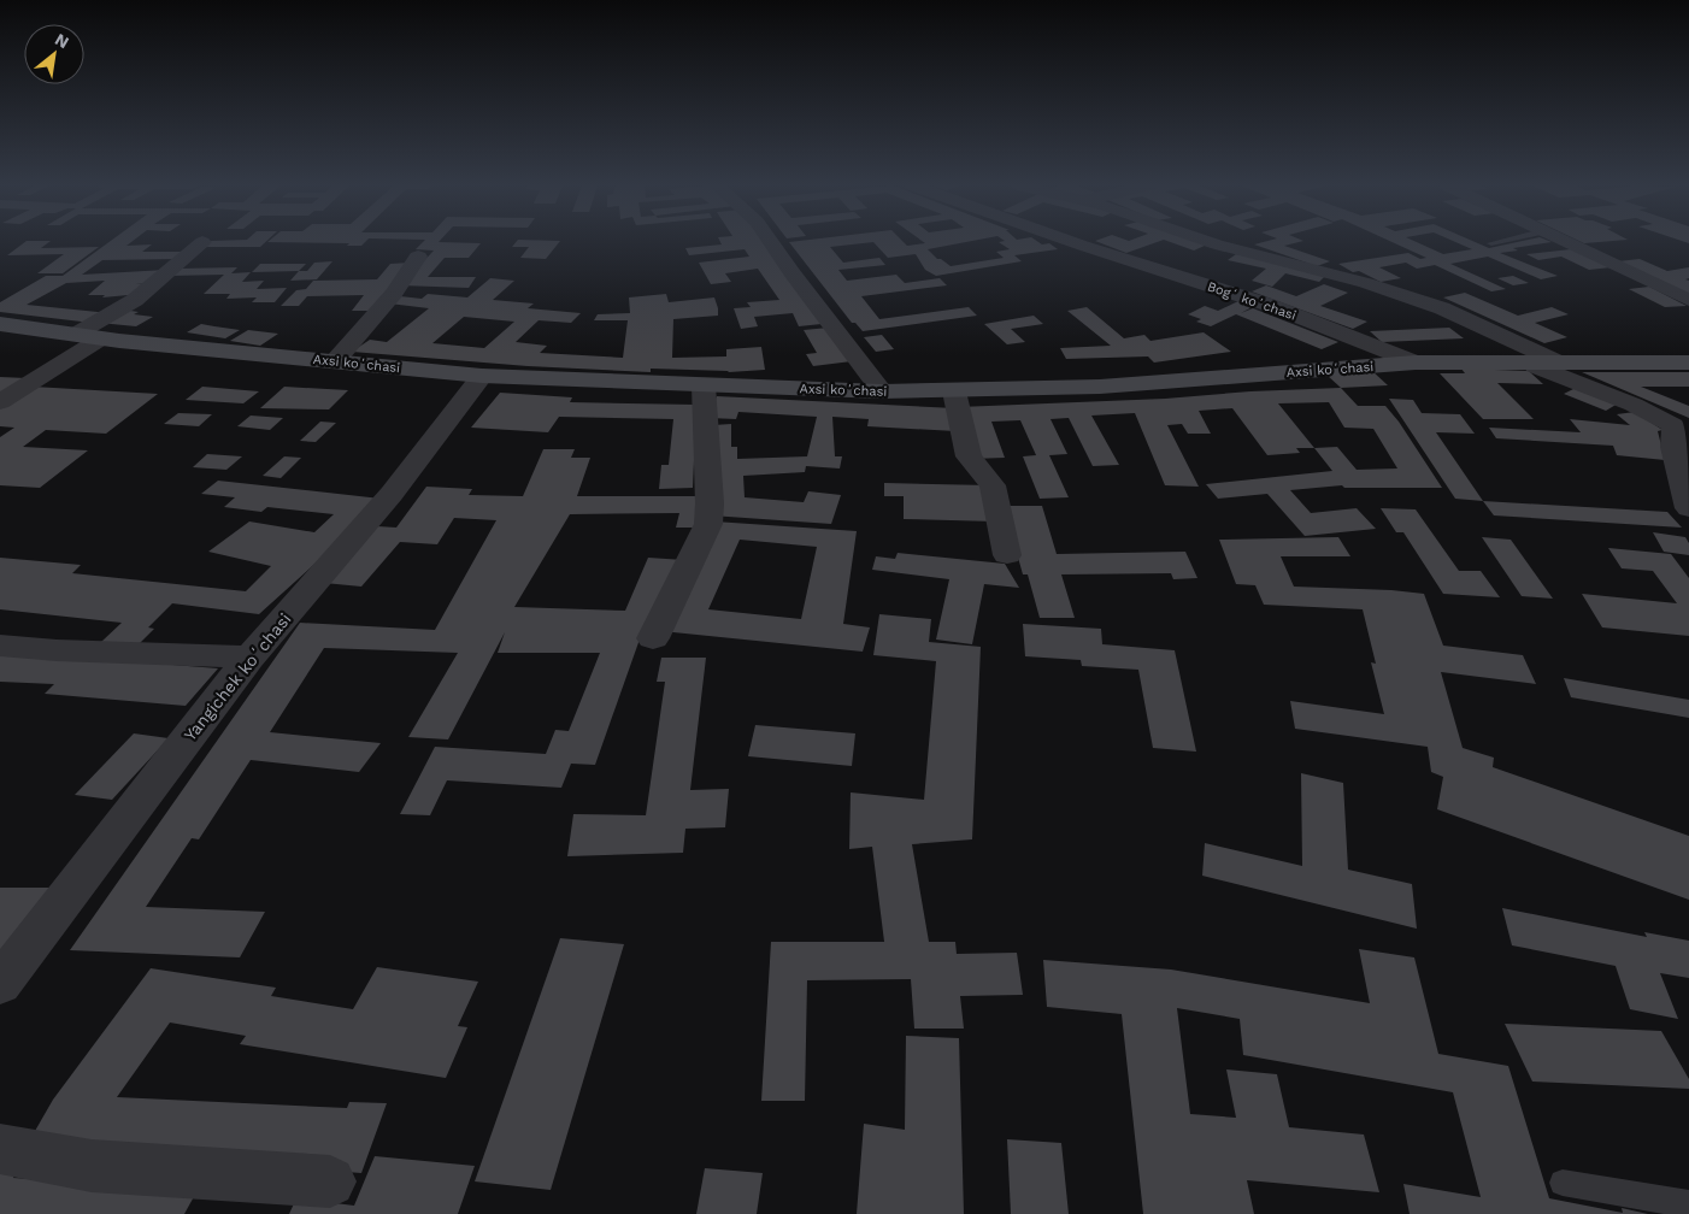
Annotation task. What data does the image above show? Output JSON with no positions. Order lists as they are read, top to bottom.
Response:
{
  "streets": {
    "street": ["Bogʻ koʻchasi", "Axsi koʻchasi", "Yangichek koʻchasi"]
  },
  "crossings": [
    ["Bogʻ koʻchasi", "Axsi koʻchasi"],
    ["Axsi koʻchasi", "Yangichek koʻchasi"]
  ],
  "north": "top right"
}
